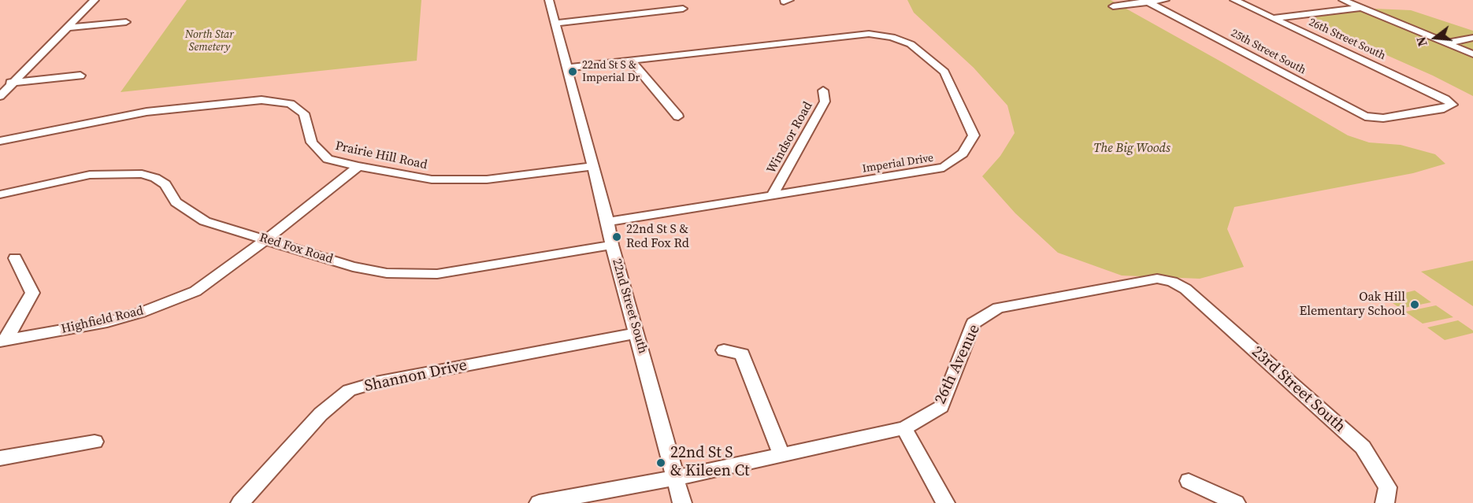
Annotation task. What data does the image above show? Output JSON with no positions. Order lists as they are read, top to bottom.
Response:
{
  "streets": {
    "street": [
      "26th Street South",
      "25th Street South",
      "Windsor Road",
      "Prairie Hill Road",
      "Imperial Drive",
      "Red Fox Road",
      "22nd Street South",
      "Highfield Road",
      "26th Avenue",
      "Shannon Drive",
      "23rd Street South"
    ]
  },
  "crossings": [
    ["26th Street South", "25th Street South"],
    ["Windsor Road", "Imperial Drive"],
    ["Prairie Hill Road", "22nd Street South"],
    ["Prairie Hill Road", "Highfield Road"],
    ["Imperial Drive", "22nd Street South"],
    ["Red Fox Road", "22nd Street South"],
    ["Red Fox Road", "Highfield Road"],
    ["22nd Street South", "26th Avenue"],
    ["22nd Street South", "Shannon Drive"],
    ["26th Avenue", "23rd Street South"]
  ],
  "parks": ["North Star Semetery", "The Big Woods"],
  "places": [
    "22nd St S & Imperial Dr",
    "22nd St S & Red Fox Rd",
    "Oak Hill Elementary School",
    "22nd St S & Kileen Ct"
  ],
  "north": "left"
}
